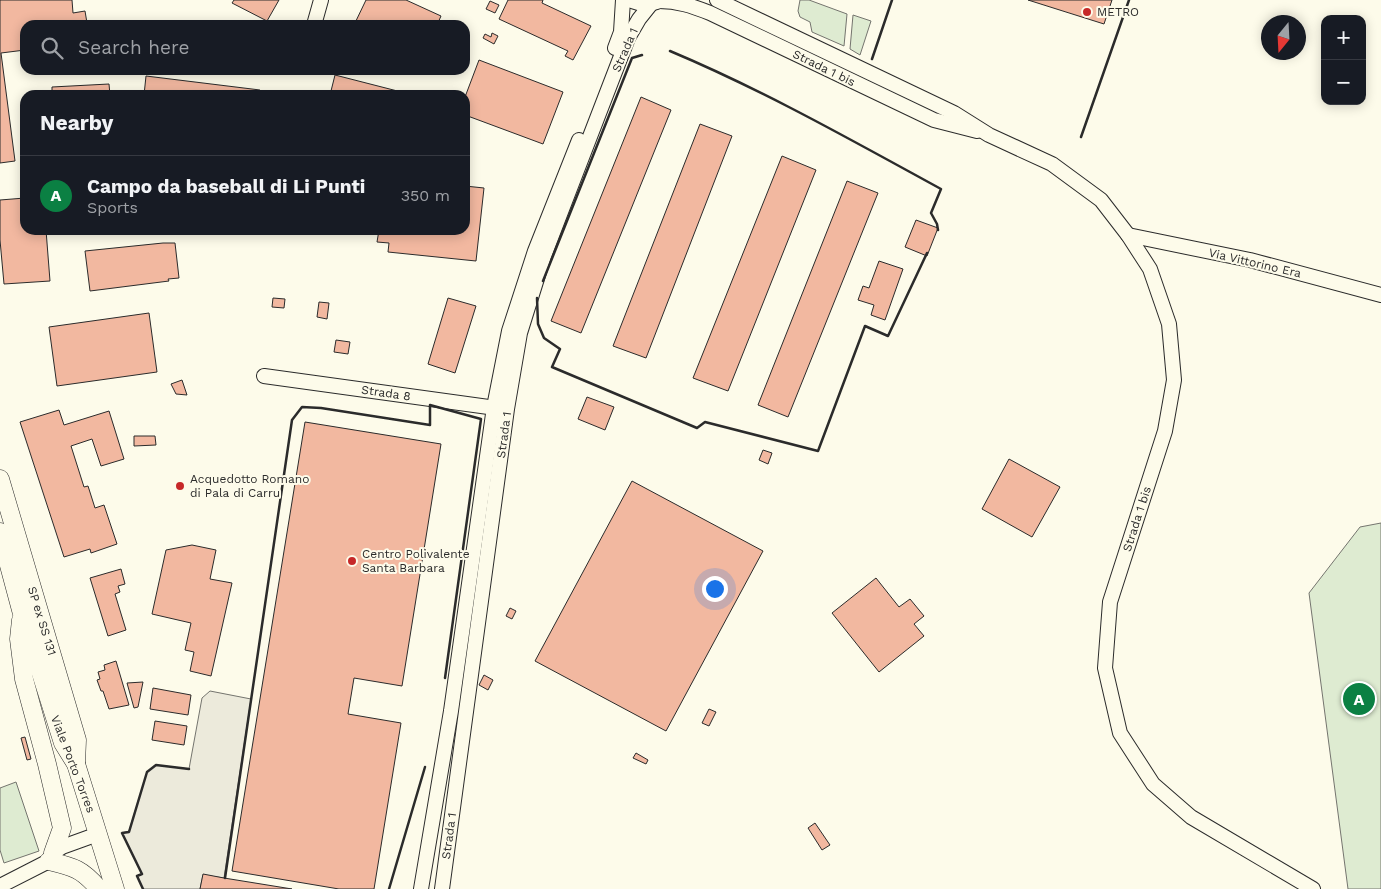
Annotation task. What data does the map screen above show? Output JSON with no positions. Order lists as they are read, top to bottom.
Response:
{
  "streets": {
    "main road": ["SP ex SS 131", "Viale Porto Torres"],
    "street": [
      "Strada 1",
      "Strada 1 bis",
      "Via Vittorino Era",
      "Strada 8"
    ]
  },
  "crossings": [
    ["Strada 1", "Strada 1 bis"],
    ["Strada 1", "Strada 8"],
    ["Strada 1 bis", "Via Vittorino Era"],
    ["SP ex SS 131", "Viale Porto Torres"]
  ],
  "places": ["METRO", "Acquedotto Romano di Pala di Carru", "Centro Polivalente Santa Barbara"],
  "north": "bottom",
  "page": {
    "map_buttons": ["+", "−"],
    "search": "Search here",
    "heading": "Nearby",
    "list": [
      {
        "mark": "A",
        "name": "Campo da baseball di Li Punti",
        "note": "Sports",
        "value": "350 m"
      }
    ],
    "pins": "A"
  }
}
